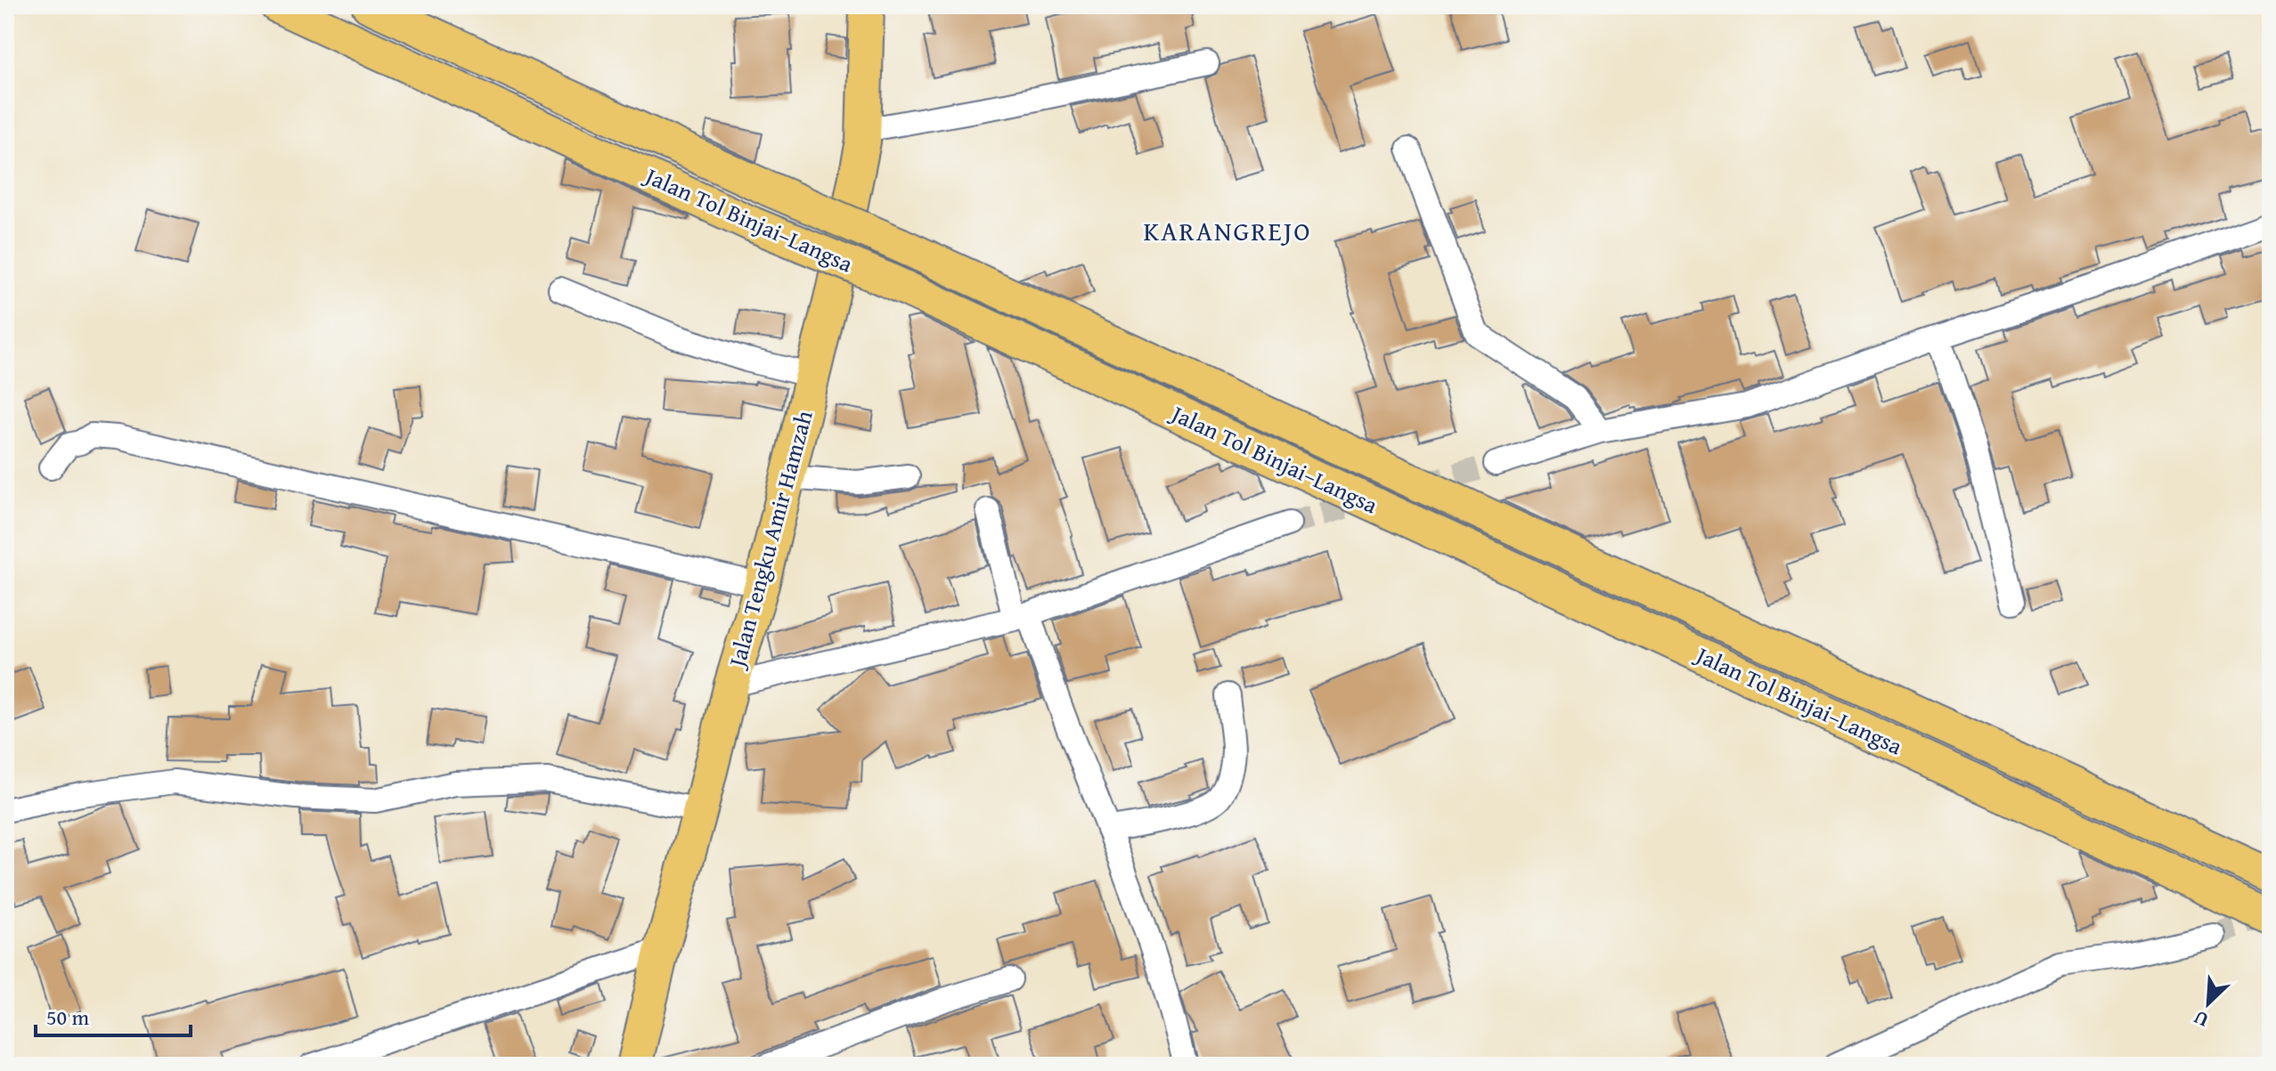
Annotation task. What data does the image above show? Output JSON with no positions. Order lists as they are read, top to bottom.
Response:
{
  "streets": {
    "highway": ["Jalan Tol Binjai–Langsa", "Jalan Tengku Amir Hamzah"]
  },
  "districts": ["KARANGREJO"],
  "scale_bar": "50 m",
  "north": "bottom left"
}
